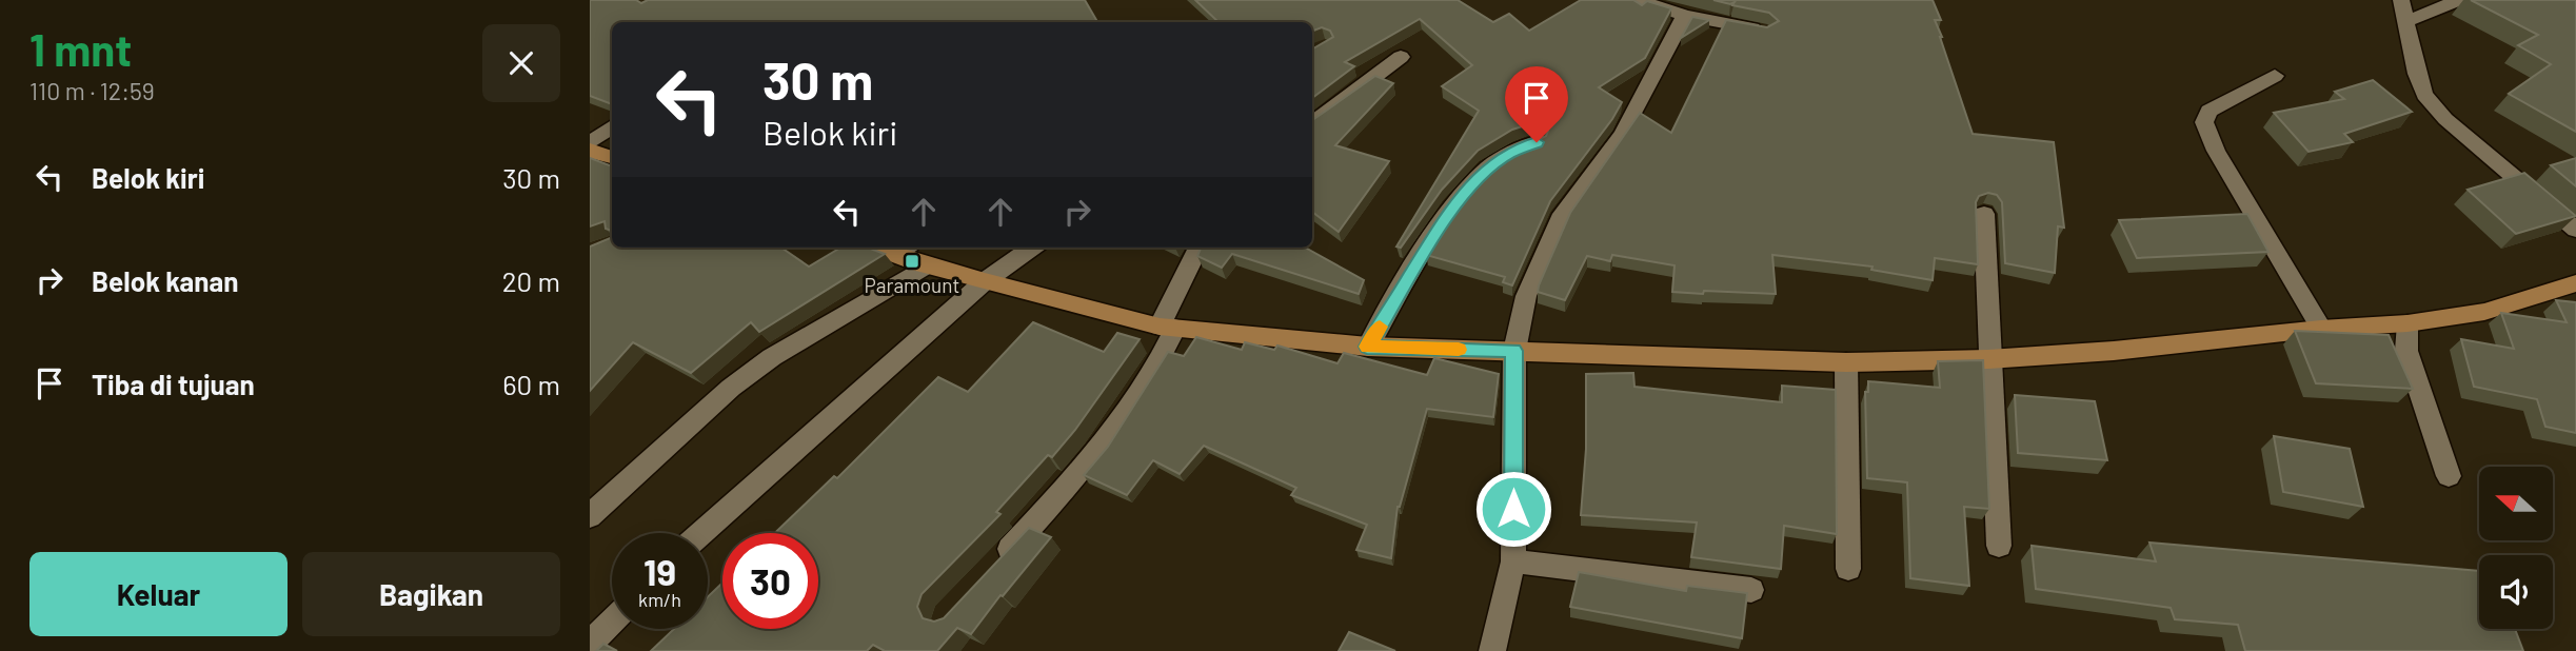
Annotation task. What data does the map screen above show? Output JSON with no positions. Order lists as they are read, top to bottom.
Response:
{
  "places": {
    "transit": ["Paramount"]
  },
  "north": "left",
  "page": {
    "heading": ["1 mnt", "110 m · 12:59"],
    "turn": ["30 m", "Belok kiri"],
    "list": [
      {
        "name": "Belok kiri",
        "value": "30 m"
      },
      {
        "name": "Belok kanan",
        "value": "20 m"
      },
      {
        "name": "Tiba di tujuan",
        "value": "60 m"
      }
    ],
    "speed": "19 km/h",
    "limit": "30",
    "buttons": ["Keluar", "Bagikan"]
  }
}
